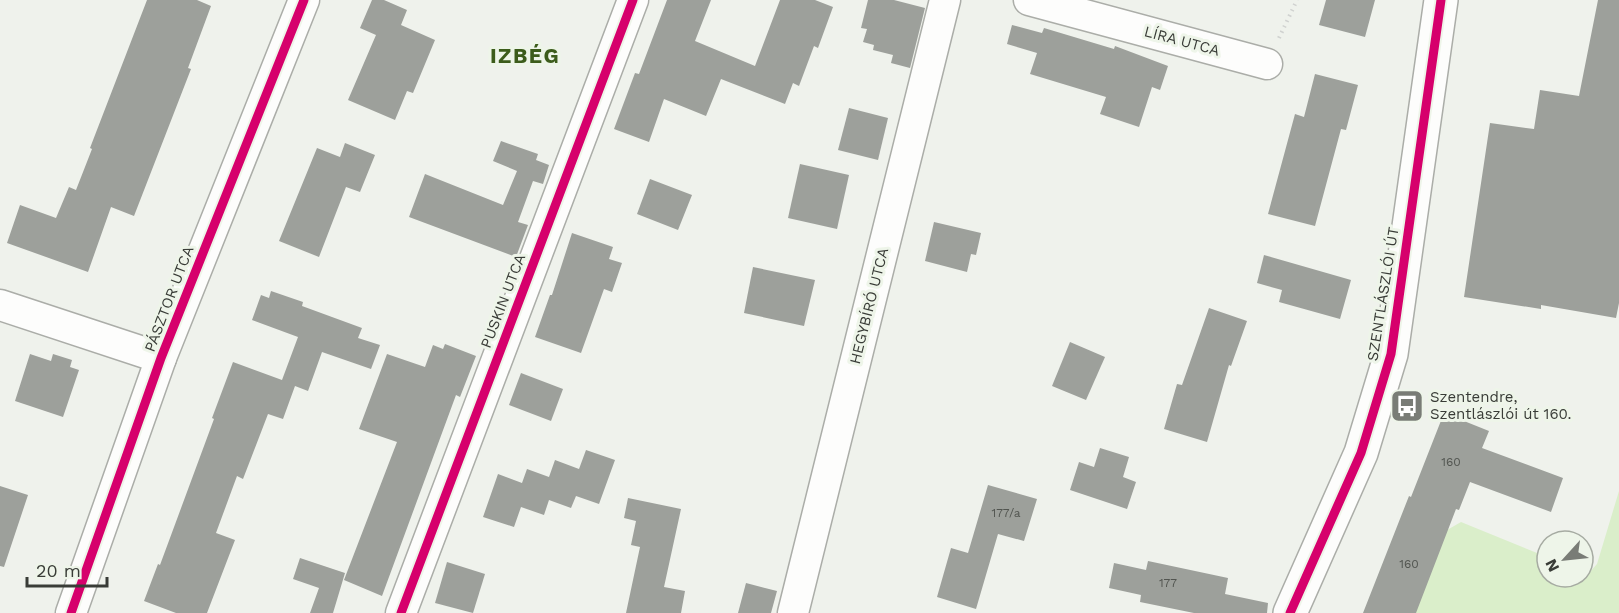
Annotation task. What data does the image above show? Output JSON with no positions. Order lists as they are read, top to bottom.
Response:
{
  "streets": {
    "main road": ["SZENTLÁSZLÓI ÚT"],
    "street": [
      "LÍRA UTCA",
      "PÁSZTOR UTCA",
      "PUSKIN UTCA",
      "HEGYBÍRÓ UTCA"
    ]
  },
  "districts": ["IZBÉG"],
  "places": {
    "bus stop": ["Szentendre, Szentlászlói út 160."]
  },
  "house_numbers": [
    "160",
    "177/a",
    "160",
    "177"
  ],
  "scale_bar": "20 m",
  "north": "bottom left"
}
